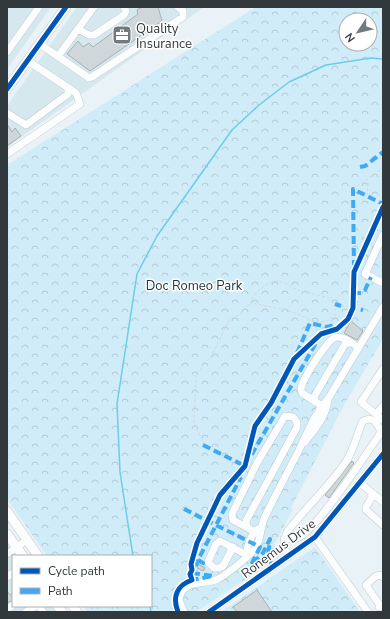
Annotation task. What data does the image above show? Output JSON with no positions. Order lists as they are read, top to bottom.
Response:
{
  "streets": {
    "street": ["Ronemus Drive"]
  },
  "parks": ["Doc Romeo Park"],
  "places": {
    "office": ["Quality Insurance"]
  },
  "legend": ["Cycle path", "Path"],
  "north": "bottom left"
}
